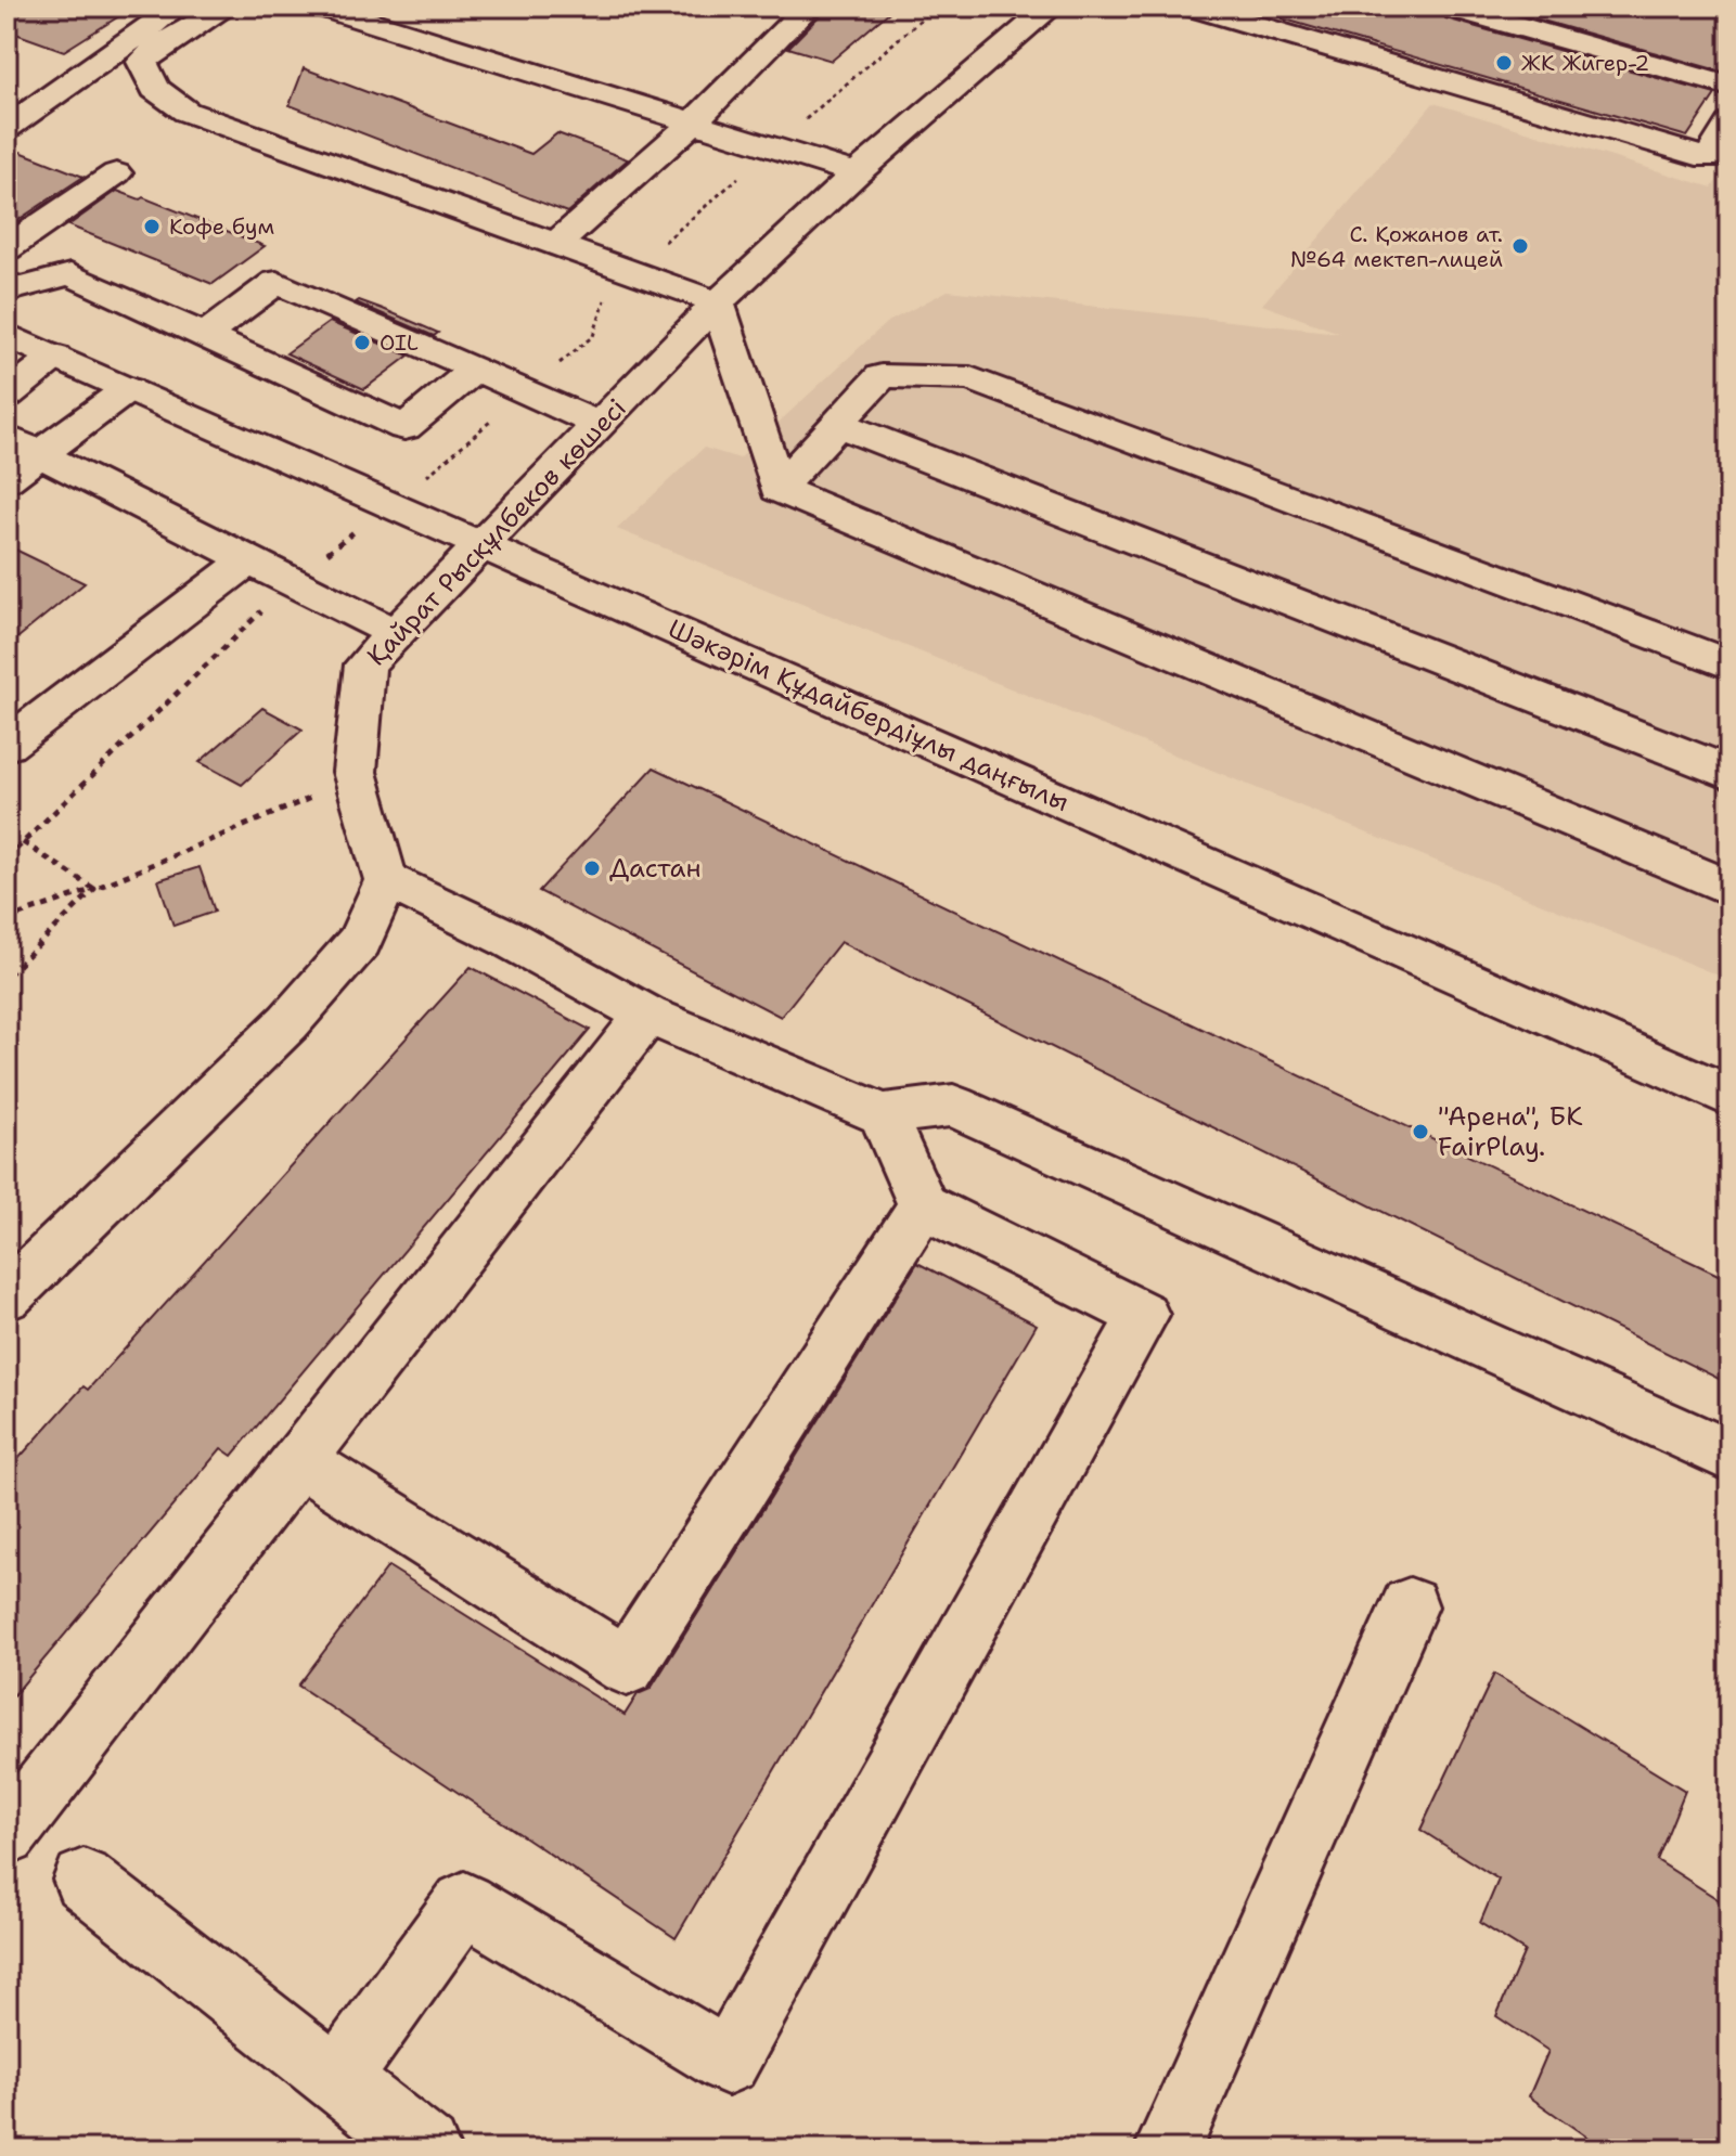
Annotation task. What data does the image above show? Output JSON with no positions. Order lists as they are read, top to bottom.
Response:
{
  "streets": {
    "street": ["Қайрат Рысқұлбеков көшесі", "Шәкәрім Құдайбердіұлы даңғылы"]
  },
  "crossings": [
    ["Қайрат Рысқұлбеков көшесі", "Шәкәрім Құдайбердіұлы даңғылы"]
  ],
  "places": [
    "ЖК Жигер-2",
    "Кофе бум",
    "С. Қожанов ат. №64 мектеп-лицей",
    "OIL",
    "Дастан",
    "\"Арена\", БК FairPlay."
  ]
}
